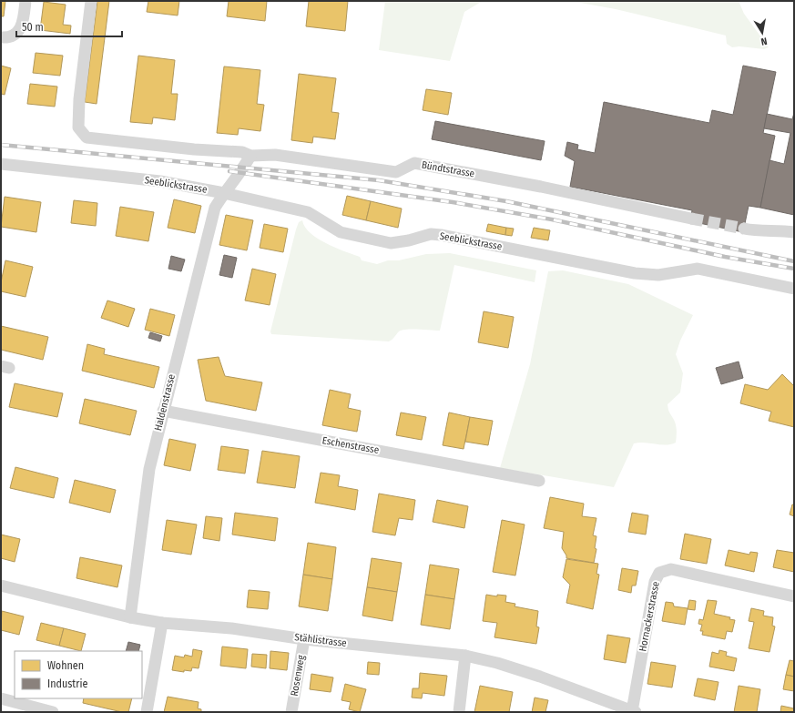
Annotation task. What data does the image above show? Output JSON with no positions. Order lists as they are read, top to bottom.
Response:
{
  "streets": {
    "street": [
      "Bündtstrasse",
      "Seeblickstrasse",
      "Haldenstrasse",
      "Eschenstrasse",
      "Hornackerstrasse",
      "Stählistrasse",
      "Rosenweg"
    ]
  },
  "crossings": [
    ["Seeblickstrasse", "Haldenstrasse"],
    ["Haldenstrasse", "Eschenstrasse"],
    ["Haldenstrasse", "Stählistrasse"],
    ["Hornackerstrasse", "Stählistrasse"],
    ["Stählistrasse", "Rosenweg"]
  ],
  "legend": ["Wohnen", "Industrie"],
  "scale_bar": "50 m",
  "north": "bottom"
}
